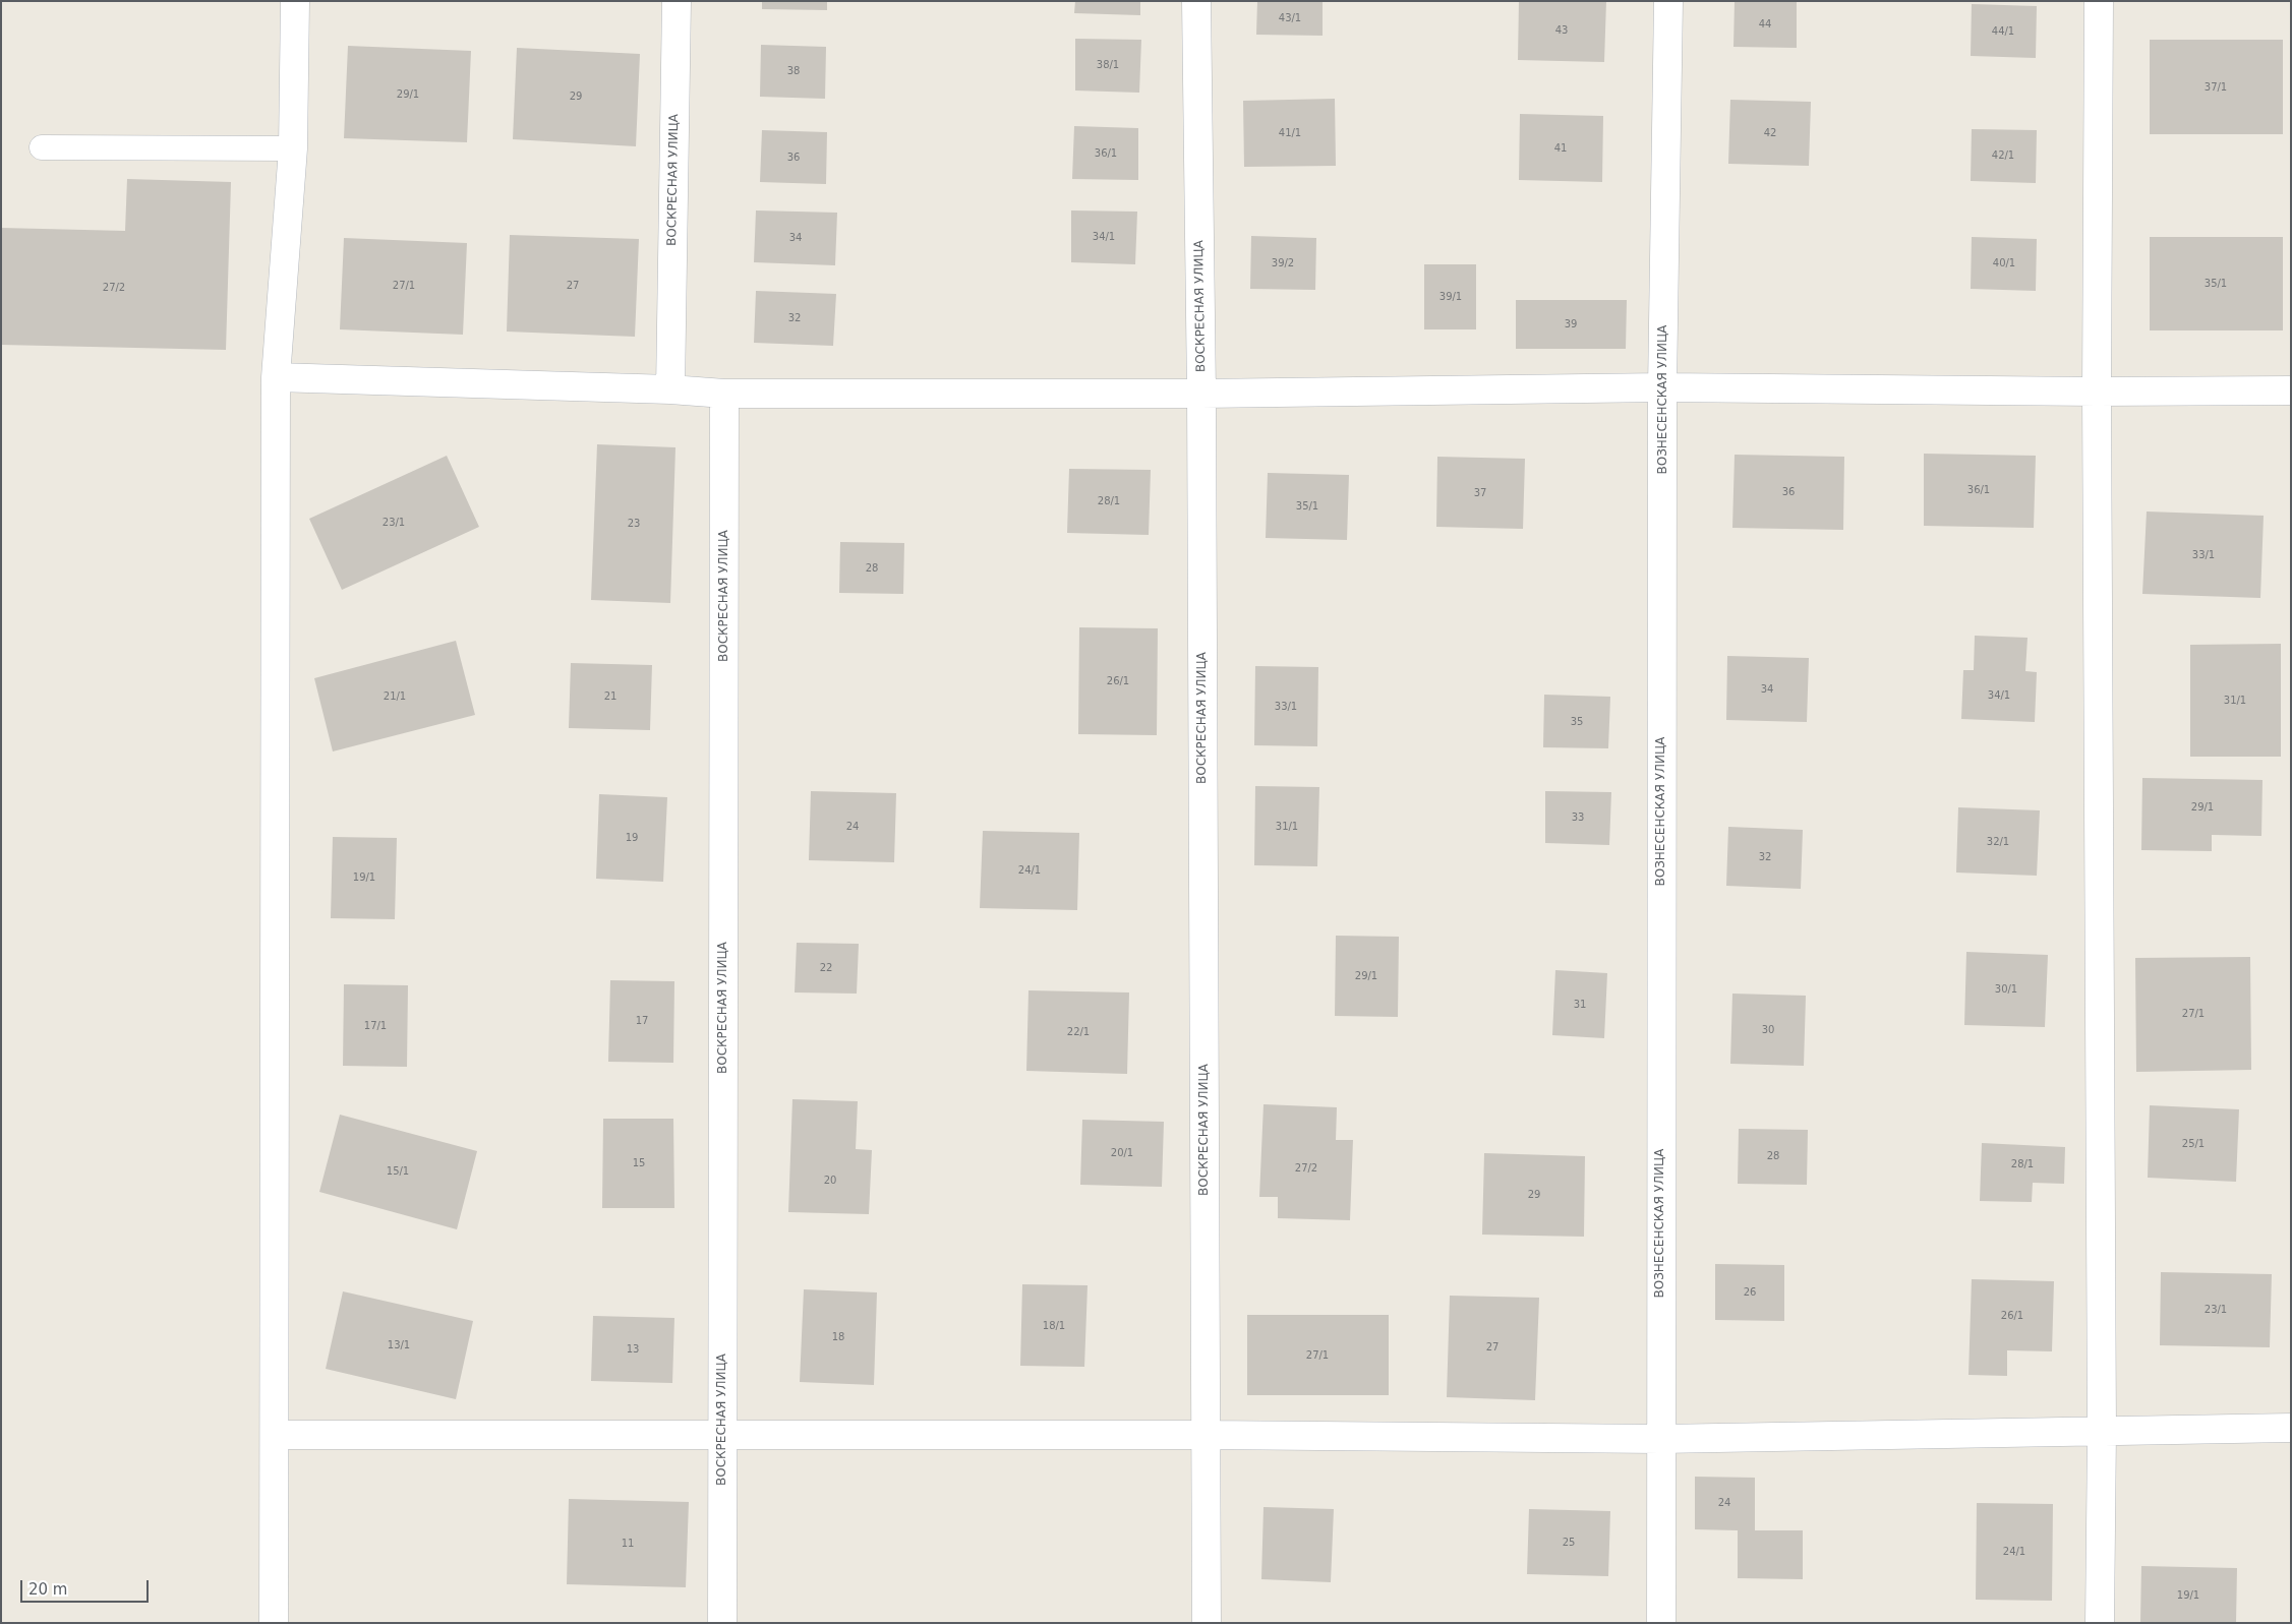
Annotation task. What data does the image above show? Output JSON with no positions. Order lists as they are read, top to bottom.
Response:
{
  "streets": {
    "street": ["ВОСКРЕСНАЯ УЛИЦА", "ВОЗНЕСЕНСКАЯ УЛИЦА"]
  },
  "house_numbers": [
    "43/1",
    "44",
    "43",
    "44/1",
    "38/1",
    "38",
    "37/1",
    "29/1",
    "29",
    "41/1",
    "42",
    "41",
    "36/1",
    "42/1",
    "36",
    "34/1",
    "34",
    "39/2",
    "40/1",
    "35/1",
    "27/1",
    "27",
    "27/2",
    "39/1",
    "32",
    "39",
    "36/1",
    "36",
    "37",
    "28/1",
    "35/1",
    "23/1",
    "23",
    "33/1",
    "28",
    "26/1",
    "34",
    "34/1",
    "21/1",
    "21",
    "31/1",
    "33/1",
    "35",
    "29/1",
    "33",
    "24",
    "31/1",
    "19",
    "32/1",
    "32",
    "24/1",
    "19/1",
    "22",
    "29/1",
    "30/1",
    "31",
    "27/1",
    "17",
    "17/1",
    "30",
    "22/1",
    "25/1",
    "20/1",
    "28",
    "15",
    "28/1",
    "27/2",
    "15/1",
    "20",
    "29",
    "26",
    "23/1",
    "26/1",
    "18/1",
    "18",
    "13/1",
    "27",
    "13",
    "27/1",
    "24",
    "25",
    "11",
    "24/1",
    "19/1"
  ],
  "scale_bar": "20 m"
}
